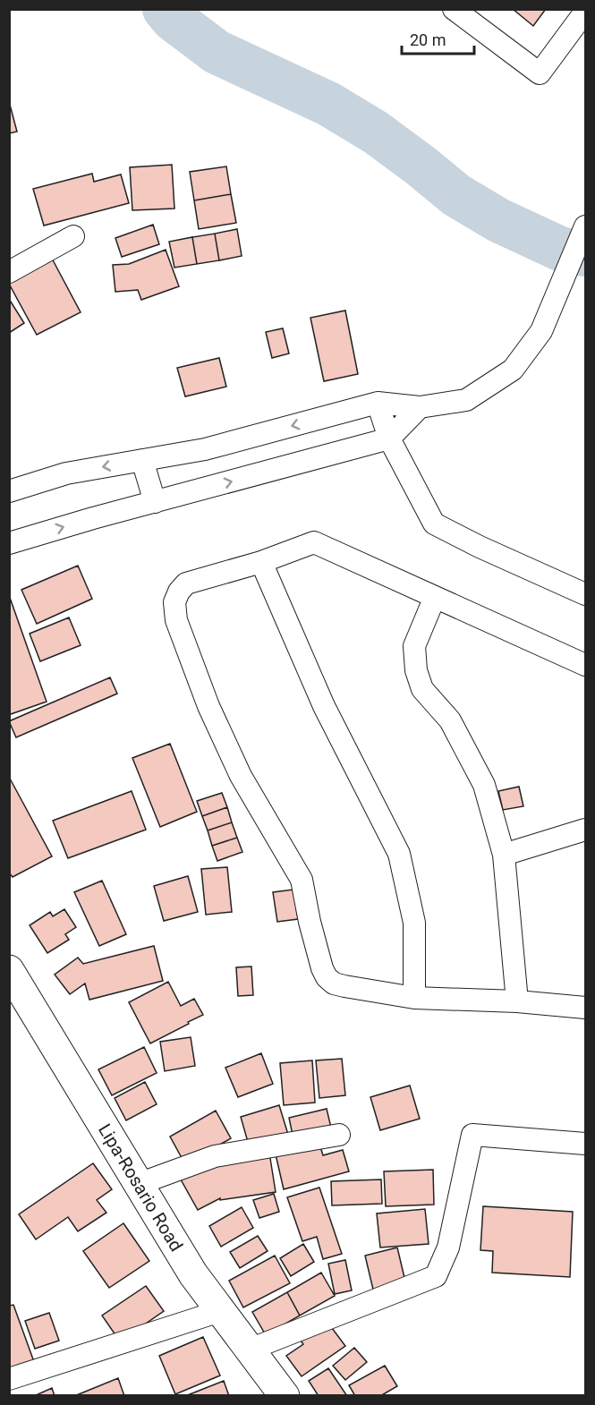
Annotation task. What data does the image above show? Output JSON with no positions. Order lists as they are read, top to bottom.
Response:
{
  "streets": {
    "main road": ["Lipa-Rosario Road"]
  },
  "scale_bar": "20 m"
}
